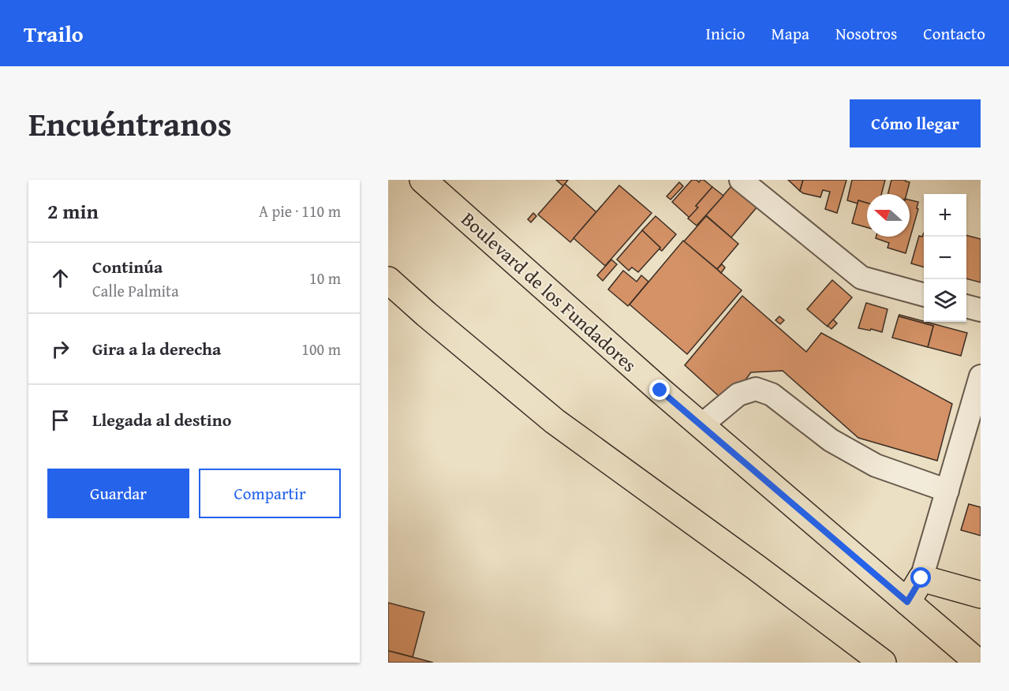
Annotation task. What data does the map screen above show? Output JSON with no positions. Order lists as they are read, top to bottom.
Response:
{
  "streets": {
    "main road": ["Boulevard de los Fundadores"]
  },
  "north": "left",
  "page": {
    "header": "Trailo",
    "nav": [
      "Inicio",
      "Mapa",
      "Nosotros",
      "Contacto"
    ],
    "title": "Encuéntranos",
    "buttons": [
      "Cómo llegar",
      ["Guardar", "Compartir"]
    ],
    "heading": ["2 min", "A pie · 110 m"],
    "map_buttons": ["+", "−"],
    "list": [
      ["Continúa", "Calle Palmita", "10 m"],
      ["Gira a la derecha", "100 m"],
      "Llegada al destino"
    ]
  }
}
